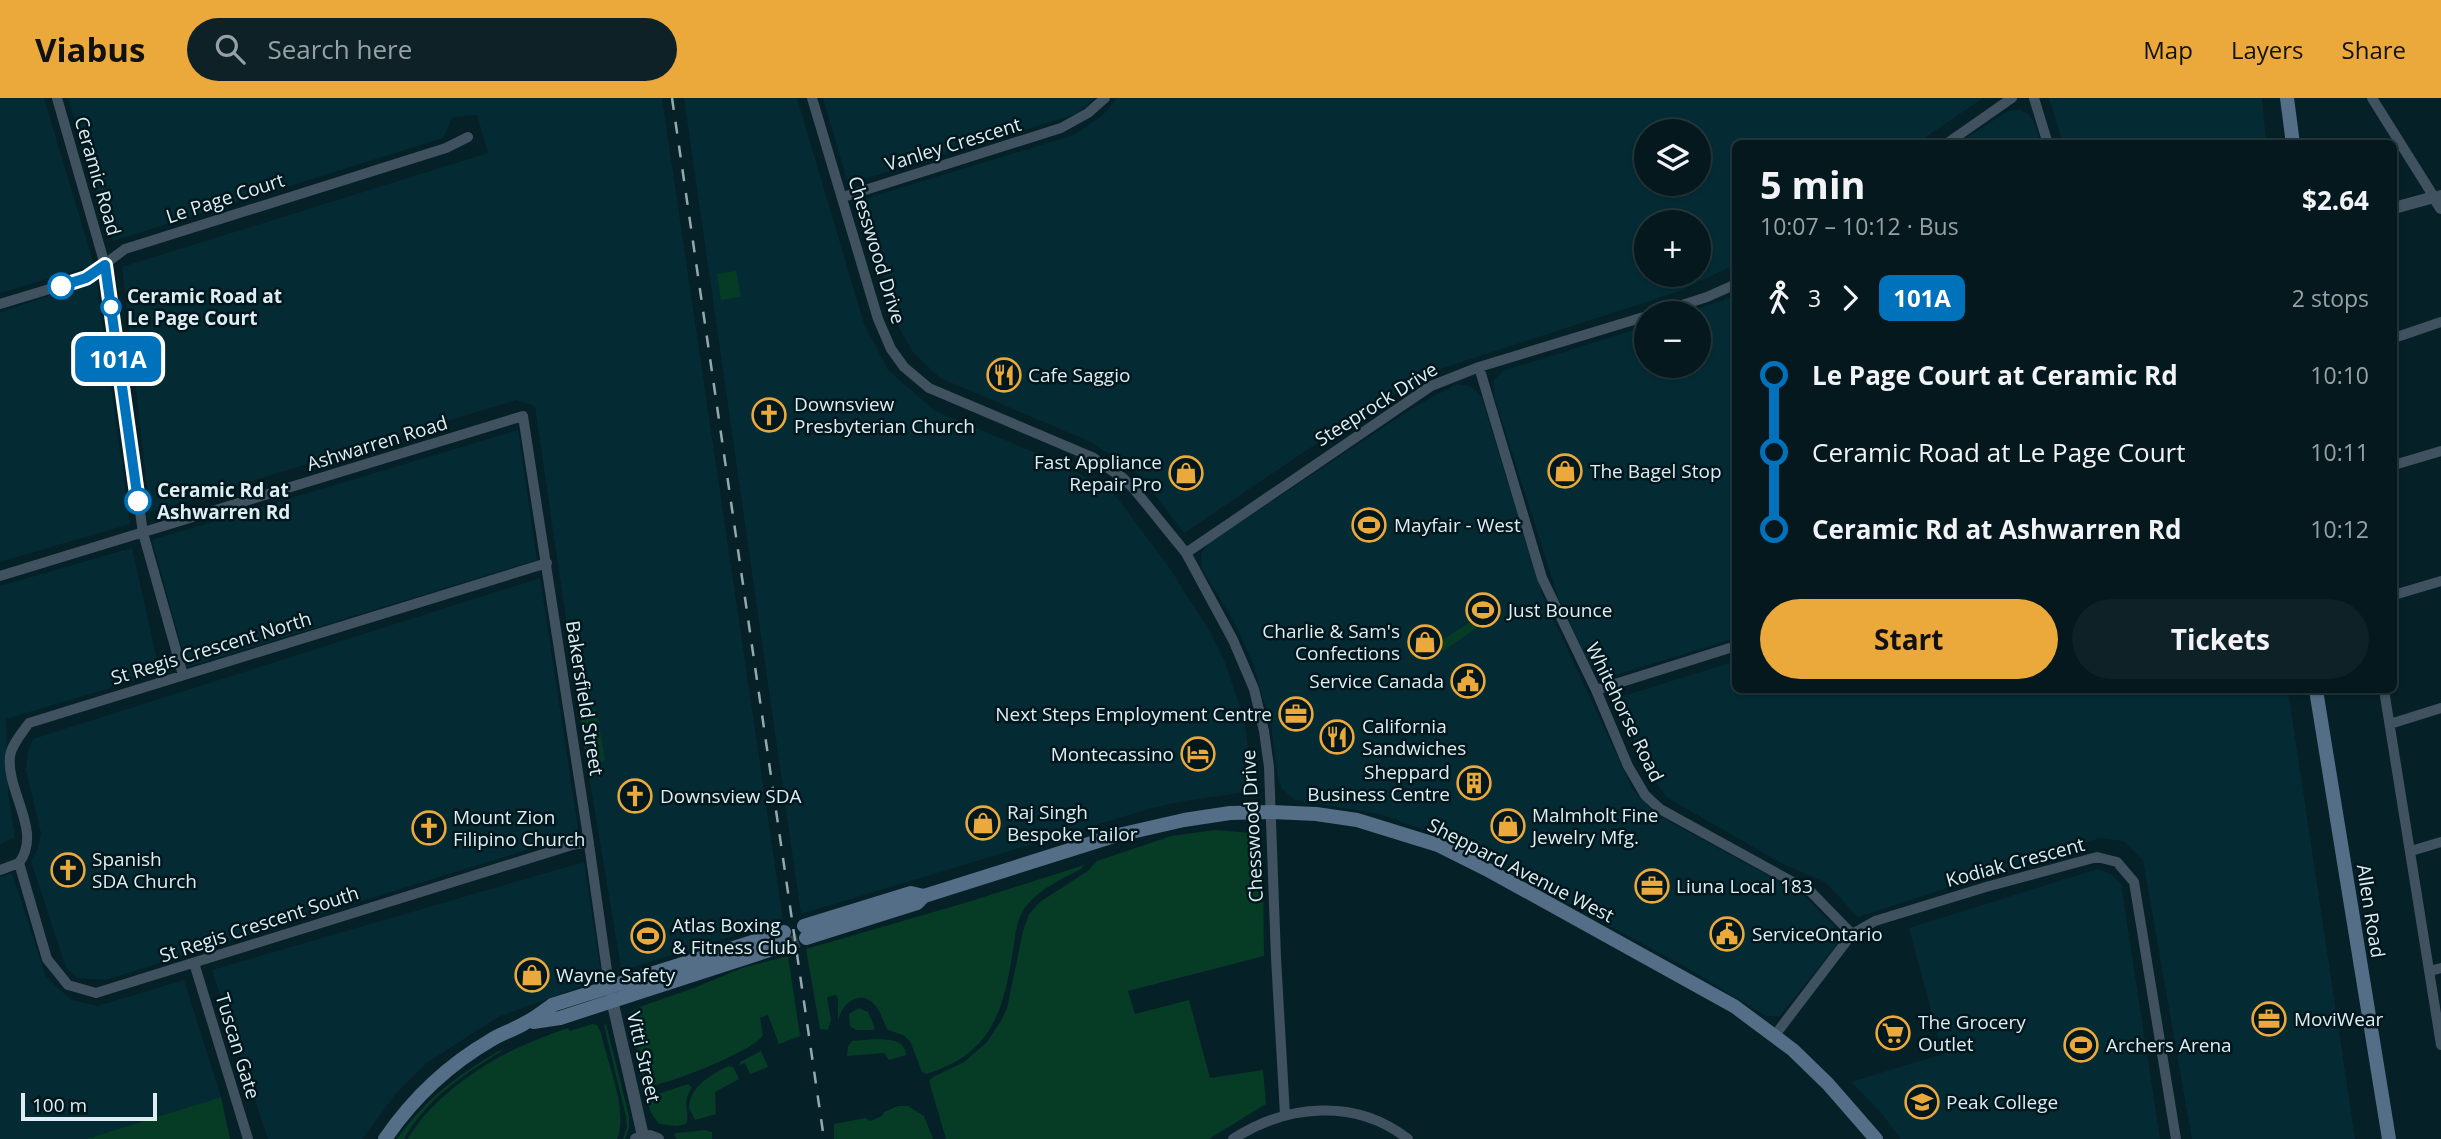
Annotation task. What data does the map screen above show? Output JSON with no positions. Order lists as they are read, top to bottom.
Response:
{
  "streets": {
    "main road": ["Sheppard Avenue West", "Allen Road"],
    "street": [
      "Vanley Crescent",
      "Ceramic Road",
      "Le Page Court",
      "Chesswood Drive",
      "Steeprock Drive",
      "Ashwarren Road",
      "St Regis Crescent North",
      "Bakersfield Street",
      "Whitehorse Road",
      "Kodiak Crescent",
      "St Regis Crescent South",
      "Tuscan Gate",
      "Vitti Street"
    ]
  },
  "crossings": [
    ["Vanley Crescent", "Chesswood Drive"],
    ["Ceramic Road", "Le Page Court"],
    ["Ceramic Road", "Ashwarren Road"],
    ["Ceramic Road", "St Regis Crescent North"],
    ["Chesswood Drive", "Steeprock Drive"],
    ["Chesswood Drive", "Sheppard Avenue West"],
    ["Steeprock Drive", "Whitehorse Road"],
    ["Ashwarren Road", "Bakersfield Street"],
    ["St Regis Crescent North", "Bakersfield Street"],
    ["St Regis Crescent North", "St Regis Crescent South"],
    ["Bakersfield Street", "St Regis Crescent South"],
    ["Bakersfield Street", "Vitti Street"],
    ["Whitehorse Road", "Kodiak Crescent"],
    ["Kodiak Crescent", "Sheppard Avenue West"],
    ["St Regis Crescent South", "Tuscan Gate"]
  ],
  "places": {
    "other": ["Ceramic Road at Le Page Court", "Ceramic Rd at Ashwarren Rd"],
    "restaurant": ["Cafe Saggio", "California Sandwiches"],
    "church": [
      "Downsview Presbyterian Church",
      "Downsview SDA",
      "Mount Zion Filipino Church",
      "Spanish SDA Church"
    ],
    "shop": [
      "The Bagel Stop",
      "Fast Appliance Repair Pro",
      "Charlie & Sam's Confections",
      "Raj Singh Bespoke Tailor",
      "Malmholt Fine Jewelry Mfg.",
      "Wayne Safety"
    ],
    "sports": [
      "Mayfair - West",
      "Just Bounce",
      "Atlas Boxing & Fitness Club",
      "Archers Arena"
    ],
    "public building": ["Service Canada", "ServiceOntario"],
    "office": ["Next Steps Employment Centre", "Liuna Local 183", "MoviWear"],
    "hotel": ["Montecassino"],
    "building": ["Sheppard Business Centre"],
    "supermarket": ["The Grocery Outlet"],
    "school or university": ["Peak College"]
  },
  "lines": ["bus line 101A"],
  "scale_bar": "100 m",
  "page": {
    "header": "Viabus",
    "search": "Search here",
    "nav": ["Map", "Layers", "Share"],
    "on_map": "101A",
    "map_buttons": ["+", "−"],
    "heading": ["5 min", "10:07 – 10:12 · Bus", "$2.64"],
    "legs": ["3", "101A", "2 stops"],
    "list": [
      {
        "name": "Le Page Court at Ceramic Rd",
        "value": "10:10"
      },
      {
        "name": "Ceramic Road at Le Page Court",
        "value": "10:11"
      },
      {
        "name": "Ceramic Rd at Ashwarren Rd",
        "value": "10:12"
      }
    ],
    "buttons": ["Start", "Tickets"],
    "scale": "100 m"
  }
}
